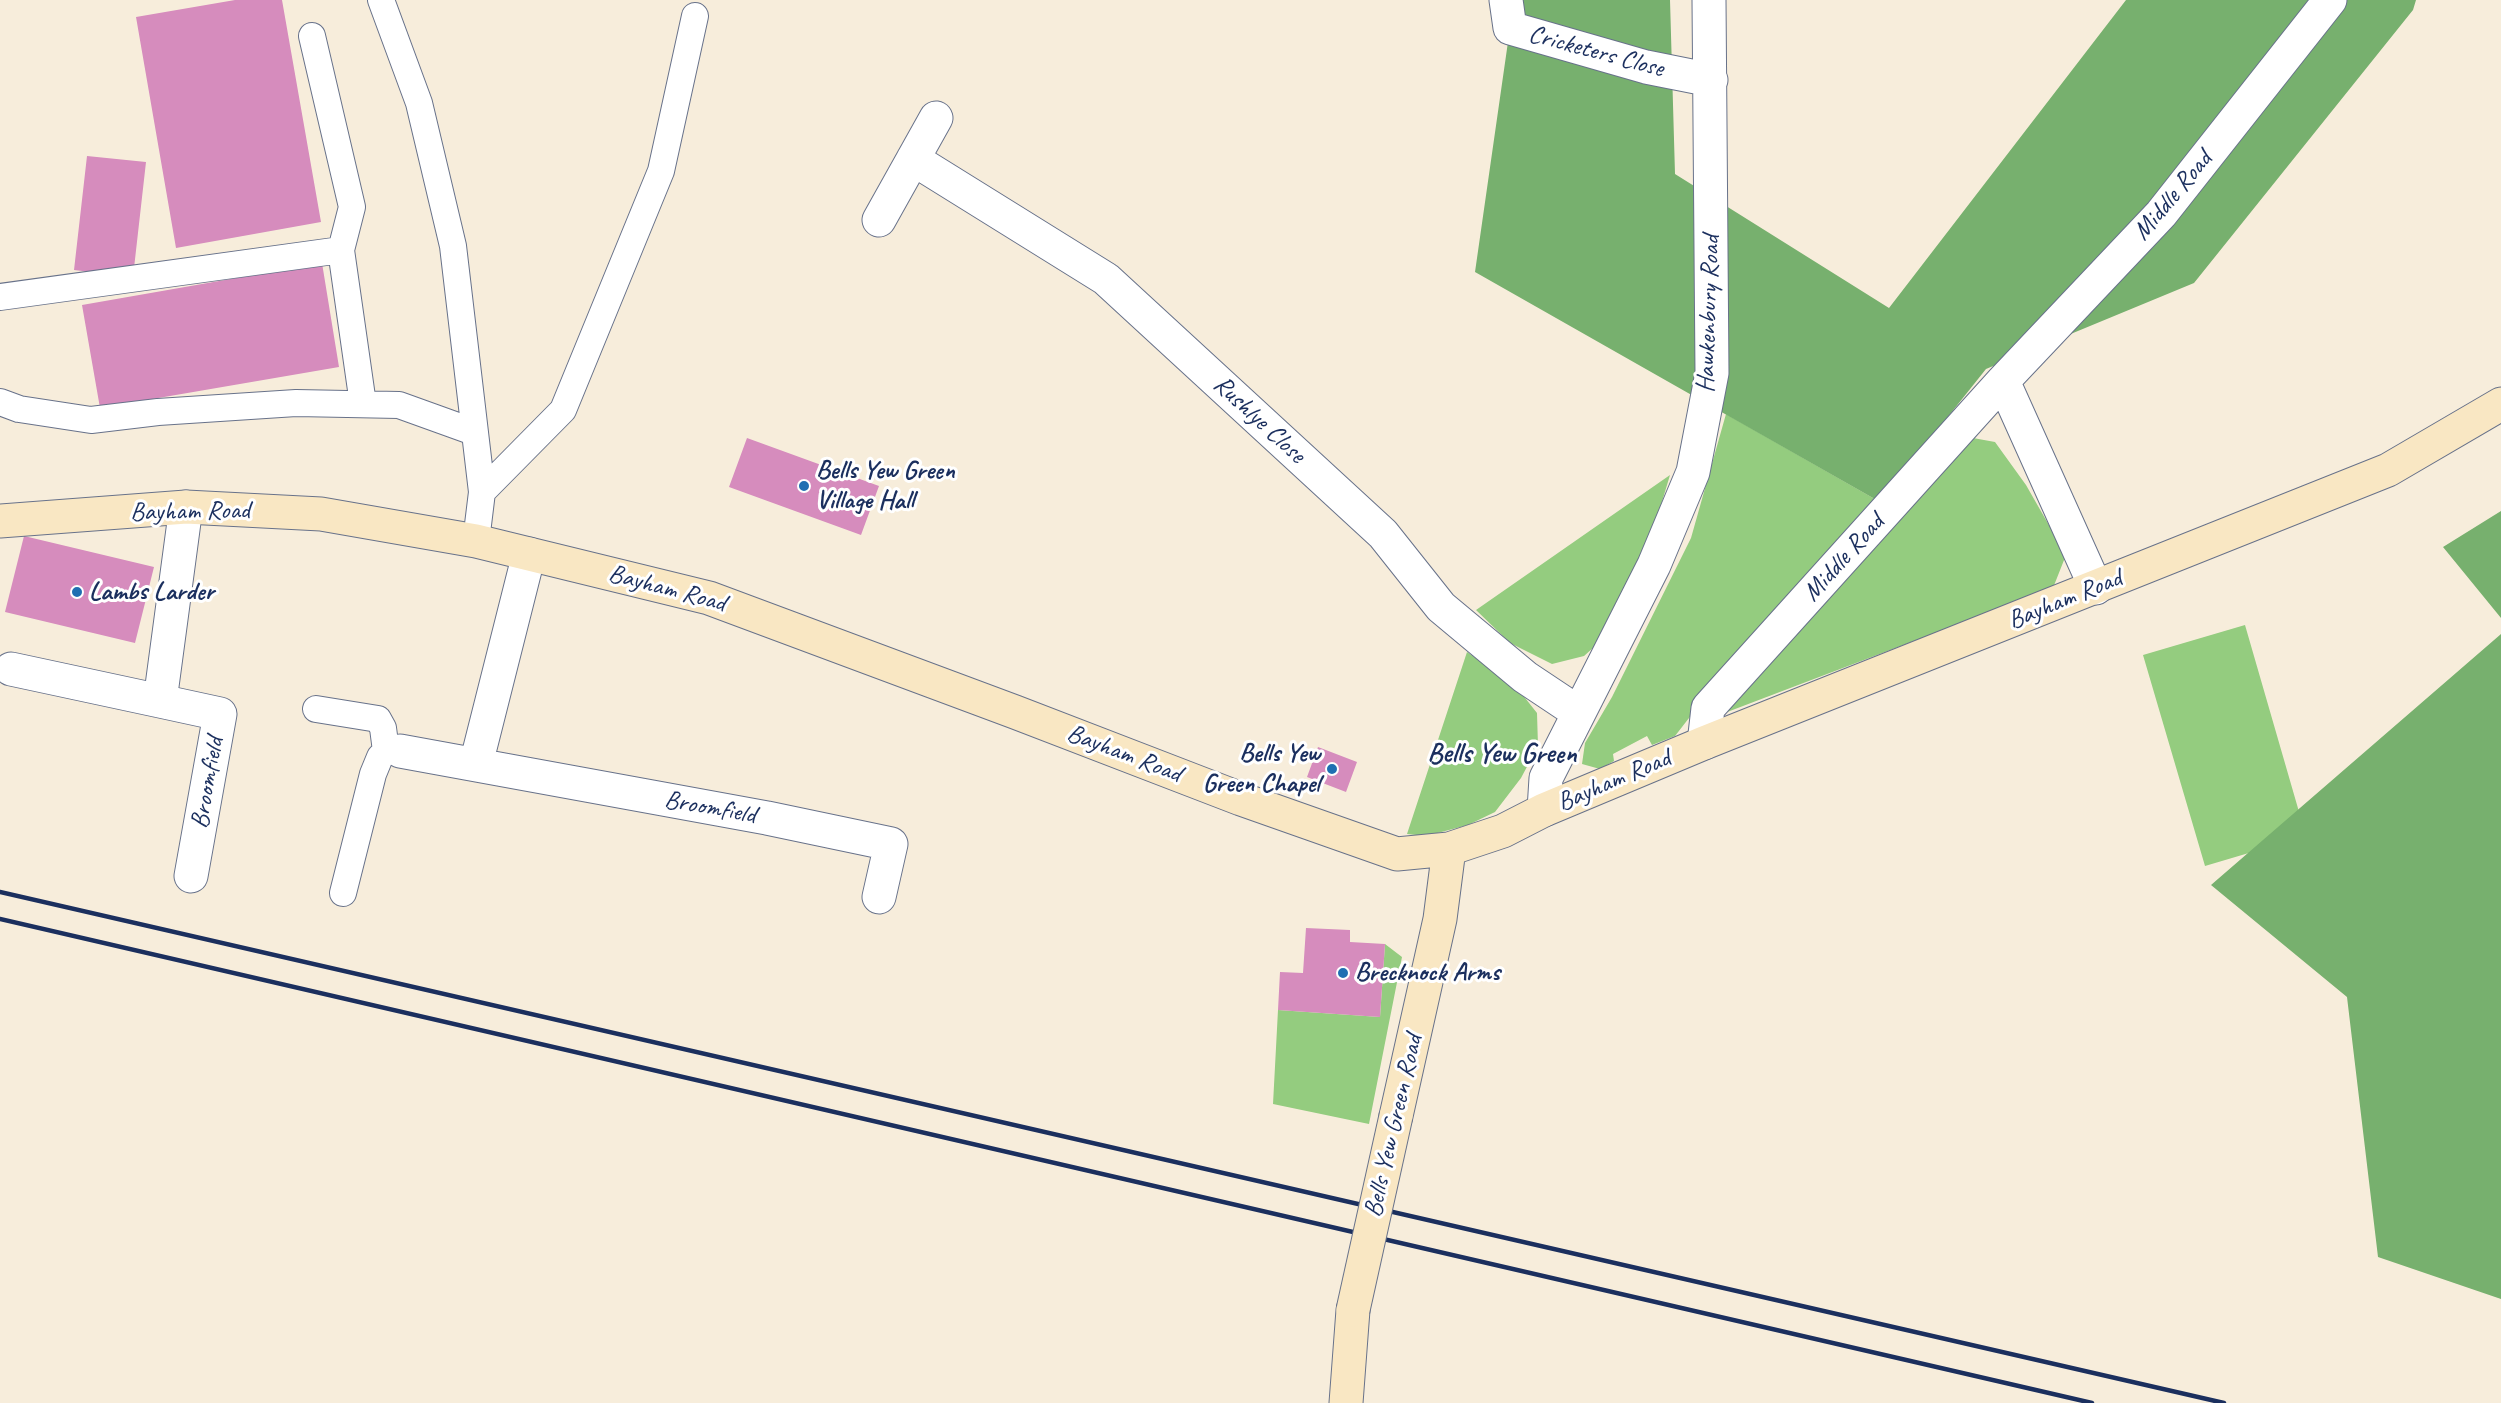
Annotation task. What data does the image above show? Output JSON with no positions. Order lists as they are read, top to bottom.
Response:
{
  "streets": {
    "main road": ["Bayham Road", "Bells Yew Green Road"],
    "street": [
      "Cricketers Close",
      "Middle Road",
      "Hawkenbury Road",
      "Rushlye Close",
      "Broomfield"
    ]
  },
  "crossings": [
    ["Cricketers Close", "Hawkenbury Road"],
    ["Middle Road", "Bayham Road"],
    ["Hawkenbury Road", "Rushlye Close"],
    ["Hawkenbury Road", "Bayham Road"],
    ["Bayham Road", "Bells Yew Green Road"]
  ],
  "districts": ["Bells Yew Green"],
  "places": [
    "Bells Yew Green Village Hall",
    "Lambs Larder",
    "Bells Yew Green Chapel",
    "Brecknock Arms"
  ]
}
